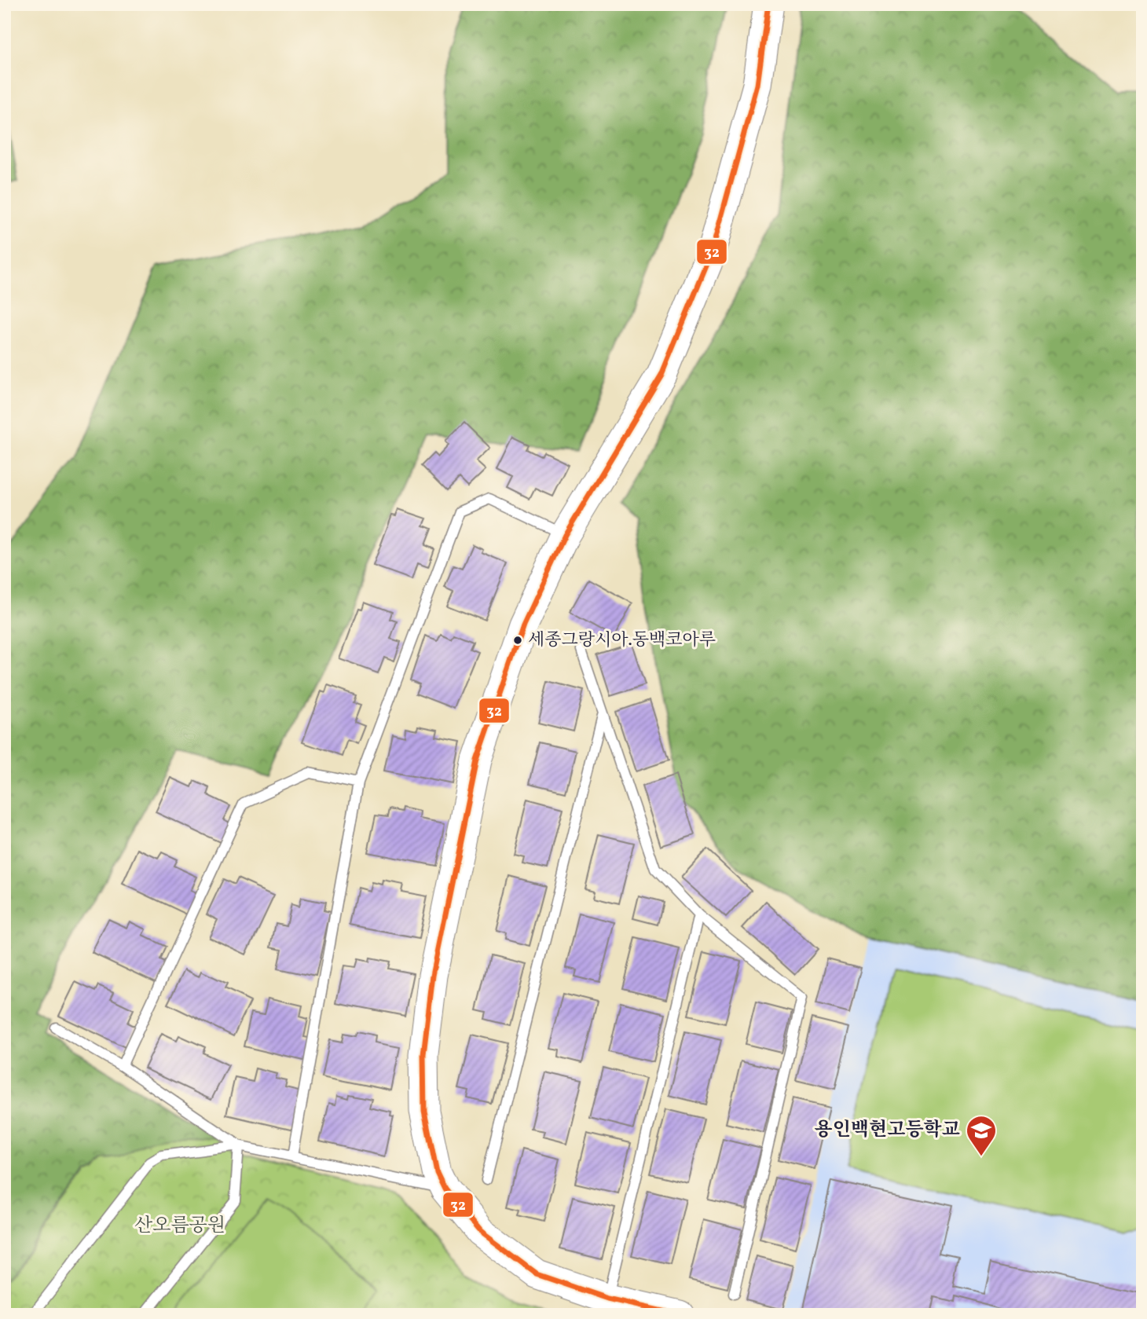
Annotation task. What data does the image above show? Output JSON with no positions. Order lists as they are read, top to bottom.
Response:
{
  "parks": ["산오름공원"],
  "places": {
    "other": ["세종그랑시아.동백코아루"],
    "school or university": ["용인백현고등학교"]
  },
  "lines": ["transit line 32"]
}
